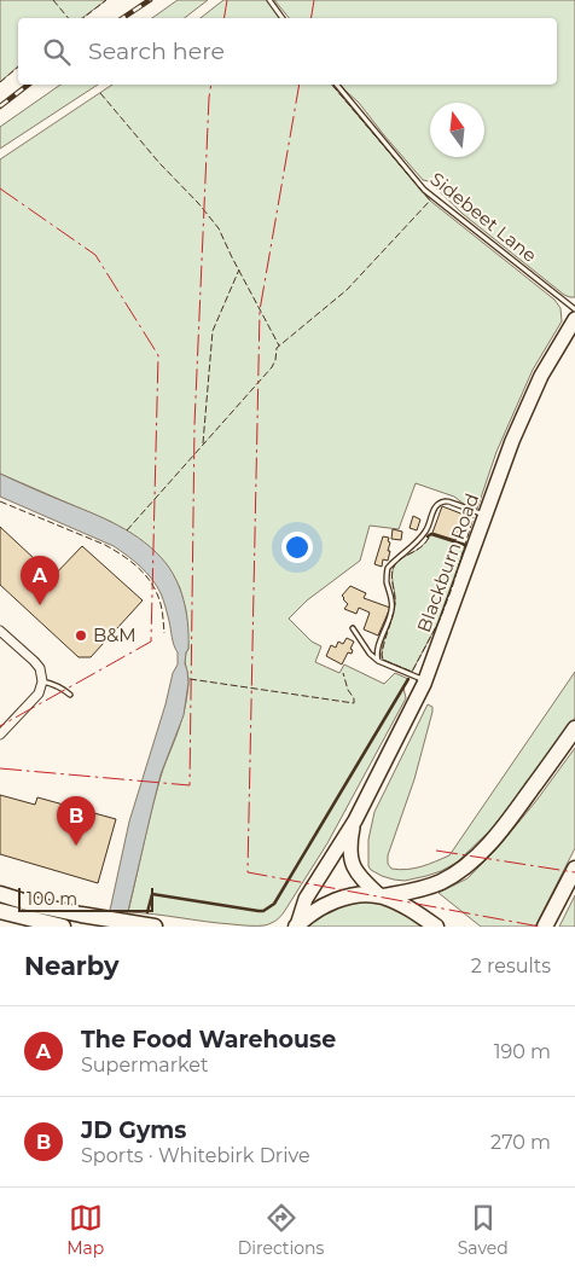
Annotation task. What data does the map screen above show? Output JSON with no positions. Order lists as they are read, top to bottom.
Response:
{
  "streets": {
    "main road": ["Blackburn Road"],
    "lane": ["Sidebeet Lane"]
  },
  "places": ["B&M"],
  "scale_bar": "100 m",
  "north": "top",
  "page": {
    "search": "Search here",
    "pins": ["A", "B"],
    "scale": "100 m",
    "heading": ["Nearby", "2 results"],
    "list": [
      {
        "mark": "A",
        "name": "The Food Warehouse",
        "note": "Supermarket",
        "value": "190 m"
      },
      {
        "mark": "B",
        "name": "JD Gyms",
        "note": "Sports · Whitebirk Drive",
        "value": "270 m"
      }
    ],
    "nav": ["Map", "Directions", "Saved"]
  }
}
